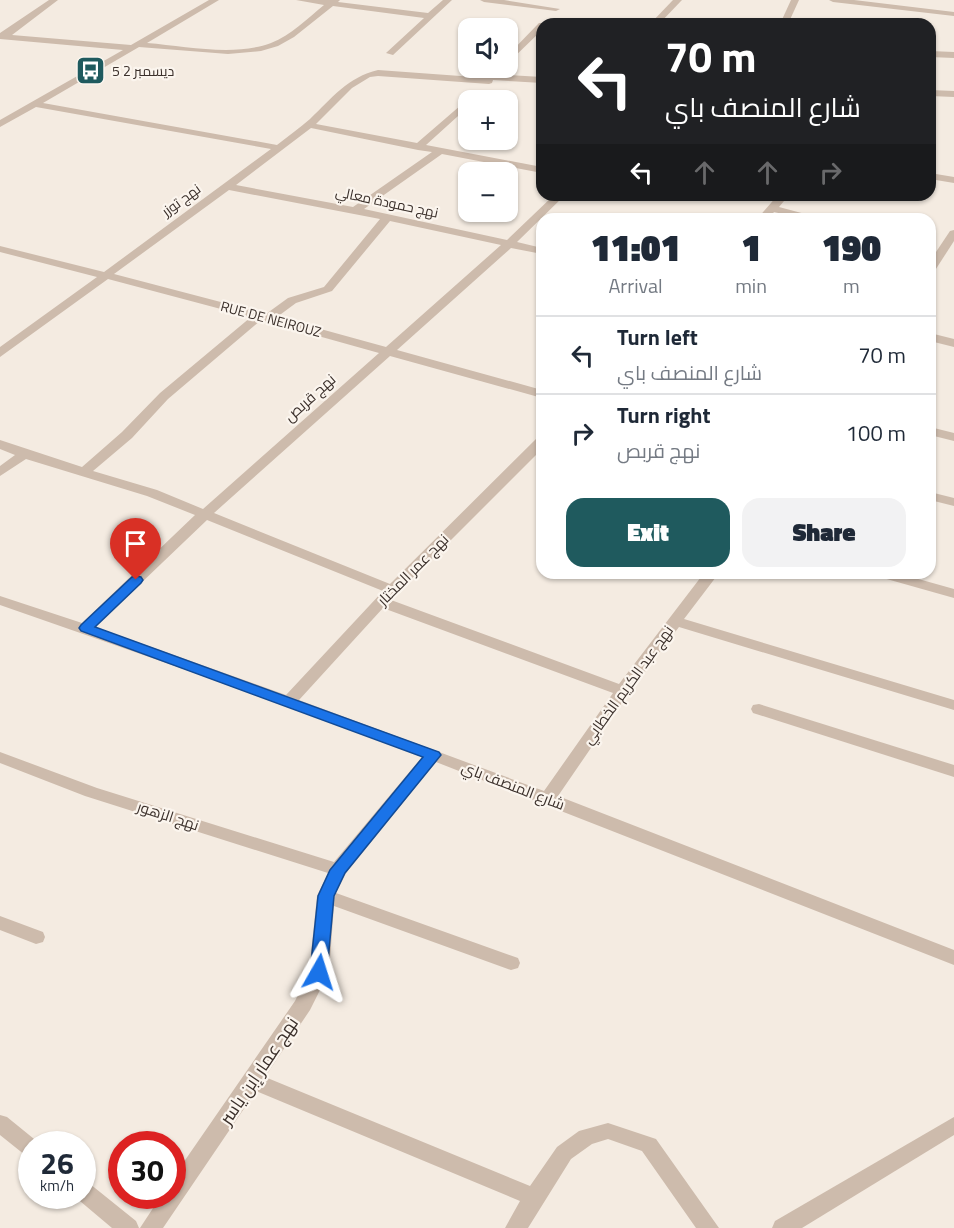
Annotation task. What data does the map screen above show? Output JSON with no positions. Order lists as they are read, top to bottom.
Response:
{
  "streets": {
    "street": [
      "نهج توزر",
      "نهج حمودة معالي",
      "RUE DE NEIROUZ",
      "نهج قربص",
      "نهج عمر المختار",
      "نهج عبد الكريم الخطابي",
      "شارع المنصف باي",
      "نهج الزهور",
      "نهج عمار إبن ياسر"
    ]
  },
  "crossings": [
    ["نهج توزر", "نهج حمودة معالي"],
    ["نهج توزر", "RUE DE NEIROUZ"],
    ["نهج حمودة معالي", "نهج قربص"],
    ["RUE DE NEIROUZ", "نهج قربص"],
    ["نهج قربص", "شارع المنصف باي"],
    ["نهج عمر المختار", "شارع المنصف باي"],
    ["نهج عبد الكريم الخطابي", "شارع المنصف باي"],
    ["شارع المنصف باي", "نهج عمار إبن ياسر"],
    ["نهج الزهور", "نهج عمار إبن ياسر"]
  ],
  "places": {
    "bus stop": ["5 ديسمبر 2"]
  },
  "page": {
    "map_buttons": ["+", "−"],
    "turn": ["70 m", "شارع المنصف باي"],
    "eta": [
      "11:01",
      "Arrival",
      "1",
      "min",
      "190",
      "m"
    ],
    "list": [
      {
        "name": "Turn left",
        "note": "شارع المنصف باي",
        "value": "70 m"
      },
      {
        "name": "Turn right",
        "note": "نهج قربص",
        "value": "100 m"
      }
    ],
    "buttons": ["Exit", "Share"],
    "speed": "26 km/h",
    "limit": "30"
  }
}
